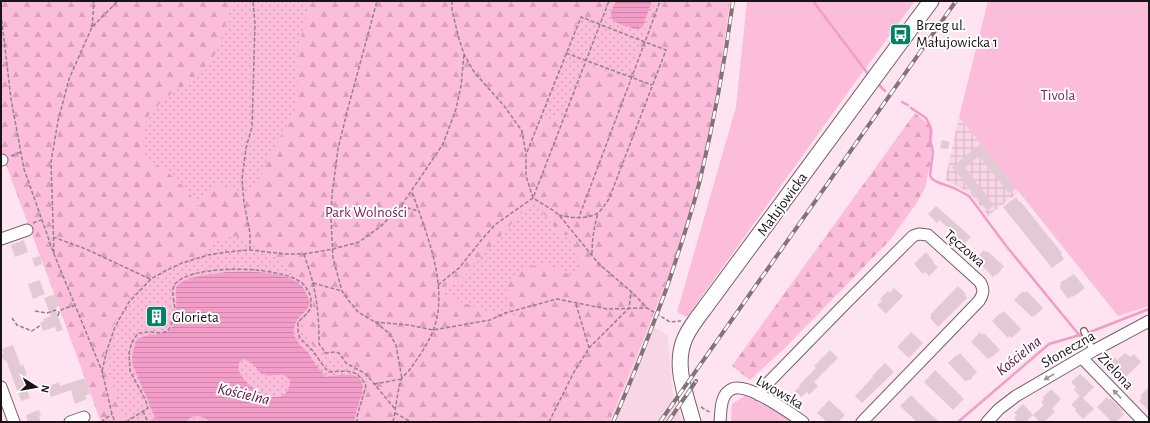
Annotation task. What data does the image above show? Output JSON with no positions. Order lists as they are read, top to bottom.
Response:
{
  "streets": {
    "street": [
      "Małujowicka",
      "Tęczowa",
      "Słoneczna",
      "Zielona",
      "Lwowska"
    ]
  },
  "crossings": [
    ["Tęczowa", "Lwowska"],
    ["Słoneczna", "Zielona"]
  ],
  "one_way": ["Słoneczna", "Zielona"],
  "water": ["Kościelna"],
  "parks": ["Tivola", "Park Wolności"],
  "places": {
    "bus stop": ["Brzeg ul. Małujowicka 1"],
    "building": ["Glorieta"]
  },
  "north": "right"
}
